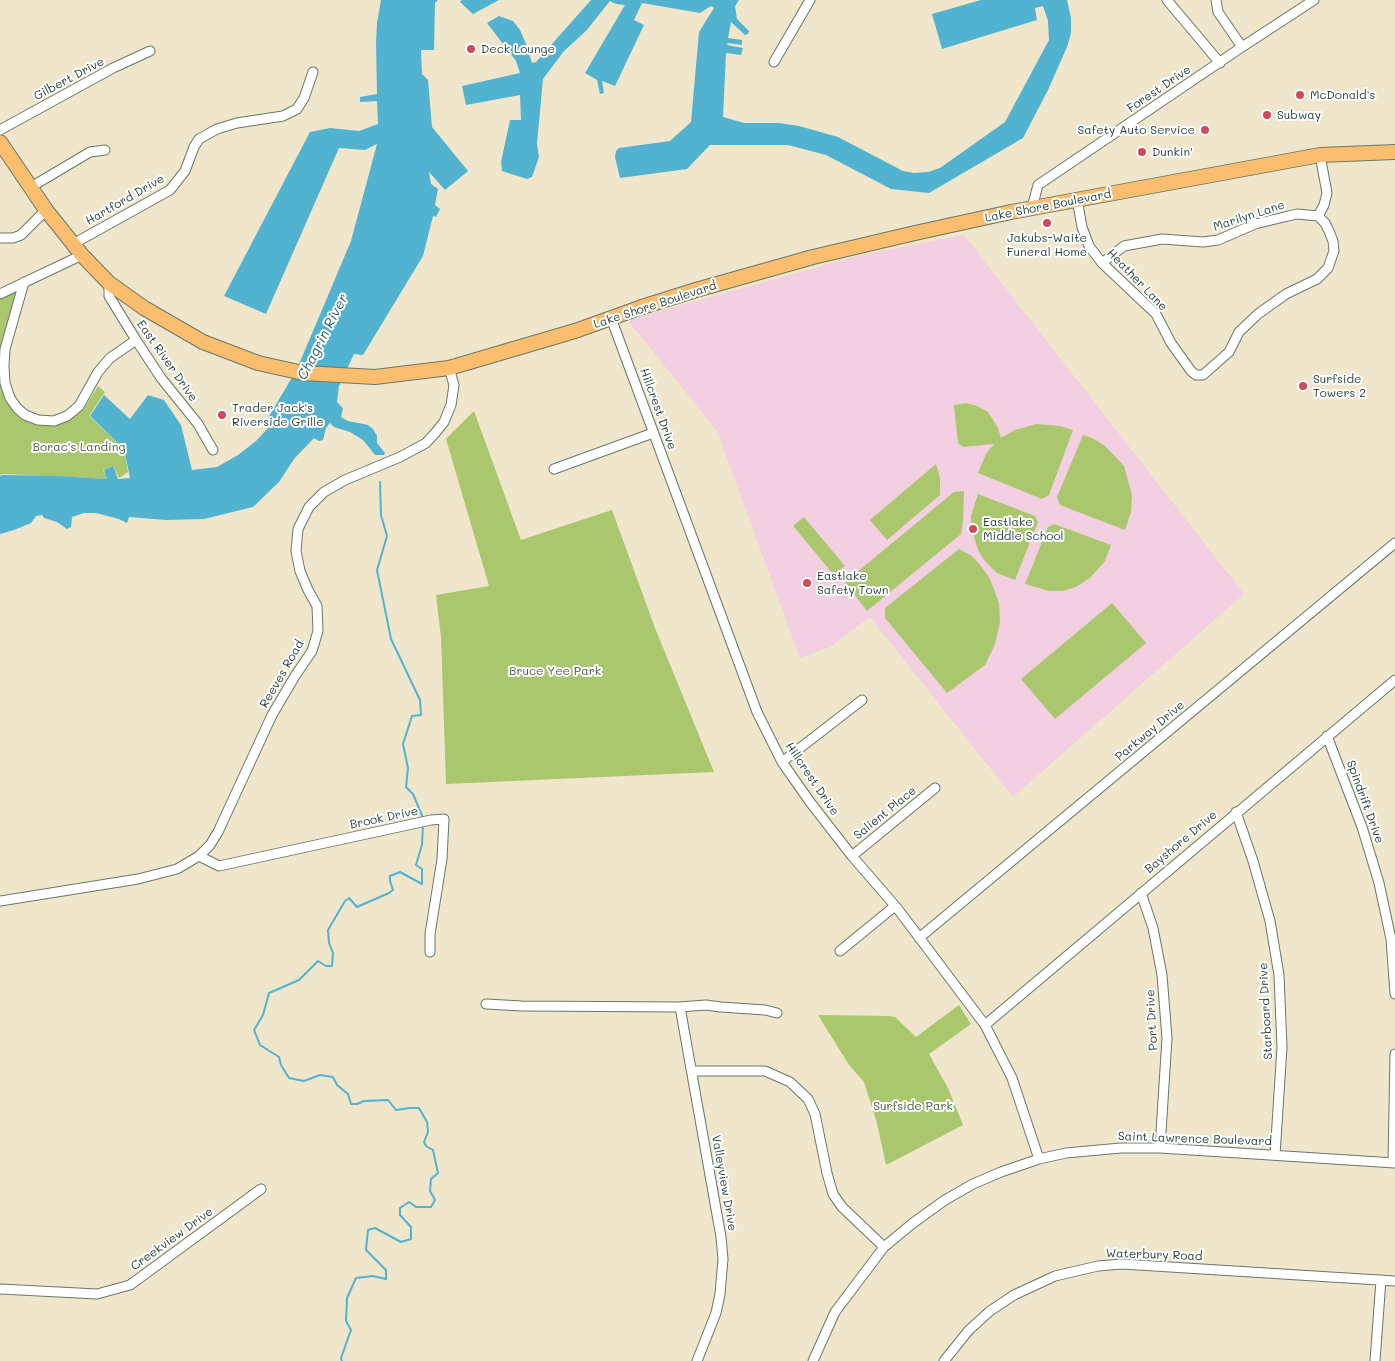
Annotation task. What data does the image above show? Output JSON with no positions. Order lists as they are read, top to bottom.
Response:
{
  "streets": {
    "main road": ["Lake Shore Boulevard"],
    "street": [
      "Gilbert Drive",
      "Forest Drive",
      "Hartford Drive",
      "Marilyn Lane",
      "Heather Lane",
      "East River Drive",
      "Hillcrest Drive",
      "Reeves Road",
      "Parkway Drive",
      "Spindrift Drive",
      "Salient Place",
      "Brook Drive",
      "Bayshore Drive",
      "Starboard Drive",
      "Port Drive",
      "Saint Lawrence Boulevard",
      "Valleyview Drive",
      "Creekview Drive",
      "Waterbury Road"
    ]
  },
  "crossings": [
    ["Forest Drive", "Lake Shore Boulevard"],
    ["Hartford Drive", "Lake Shore Boulevard"],
    ["Lake Shore Boulevard", "Heather Lane"],
    ["Lake Shore Boulevard", "East River Drive"],
    ["Lake Shore Boulevard", "Hillcrest Drive"],
    ["Lake Shore Boulevard", "Reeves Road"],
    ["Marilyn Lane", "Heather Lane"],
    ["Hillcrest Drive", "Parkway Drive"],
    ["Hillcrest Drive", "Salient Place"],
    ["Hillcrest Drive", "Bayshore Drive"],
    ["Hillcrest Drive", "Saint Lawrence Boulevard"],
    ["Reeves Road", "Brook Drive"],
    ["Spindrift Drive", "Bayshore Drive"],
    ["Bayshore Drive", "Starboard Drive"],
    ["Bayshore Drive", "Port Drive"],
    ["Starboard Drive", "Saint Lawrence Boulevard"],
    ["Port Drive", "Saint Lawrence Boulevard"]
  ],
  "water": ["Chagrin River"],
  "parks": ["Borac's Landing", "Bruce Yee Park", "Surfside Park"],
  "places": [
    "Deck Lounge",
    "McDonald's",
    "Subway",
    "Safety Auto Service",
    "Dunkin'",
    "Jakubs-Waite Funeral Home",
    "Surfside Towers 2",
    "Trader Jack's Riverside Grille",
    "Eastlake Middle School",
    "Eastlake Safety Town"
  ]
}
